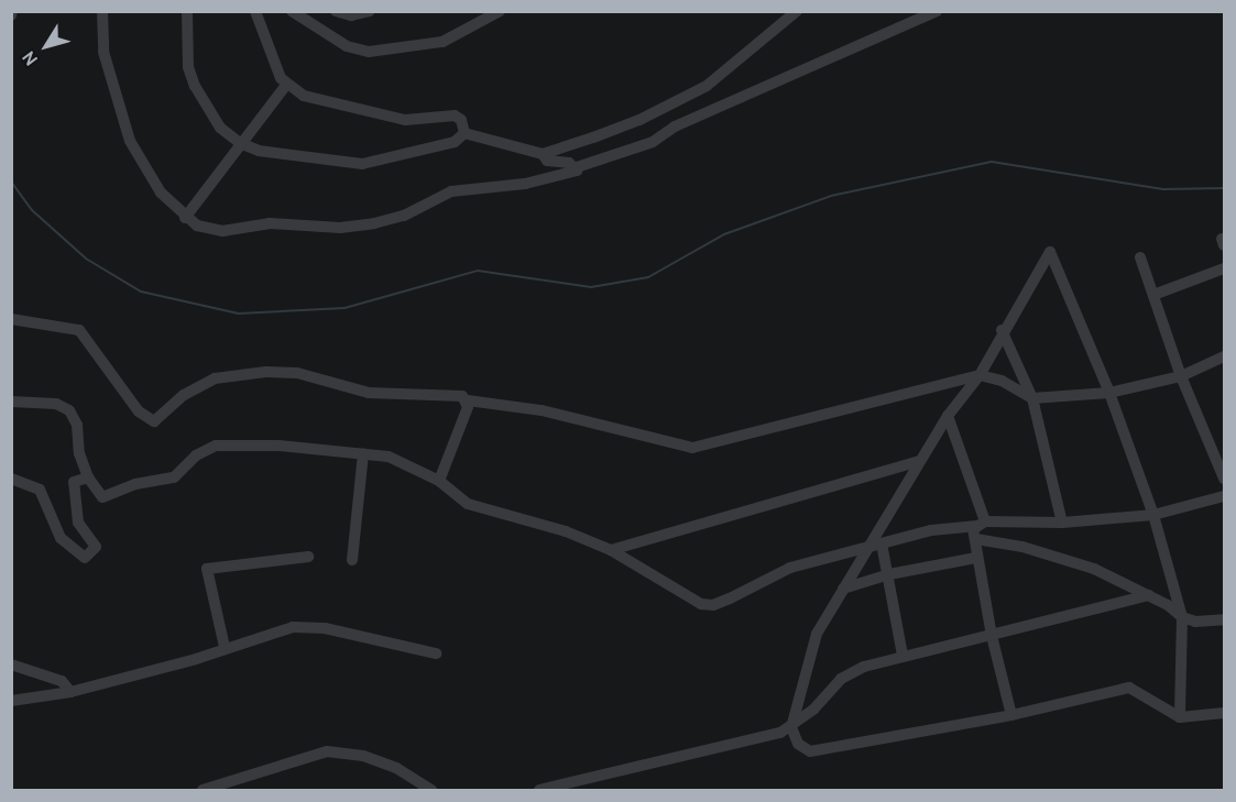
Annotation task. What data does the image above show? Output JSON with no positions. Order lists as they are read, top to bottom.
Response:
{
  "north": "bottom left"
}
